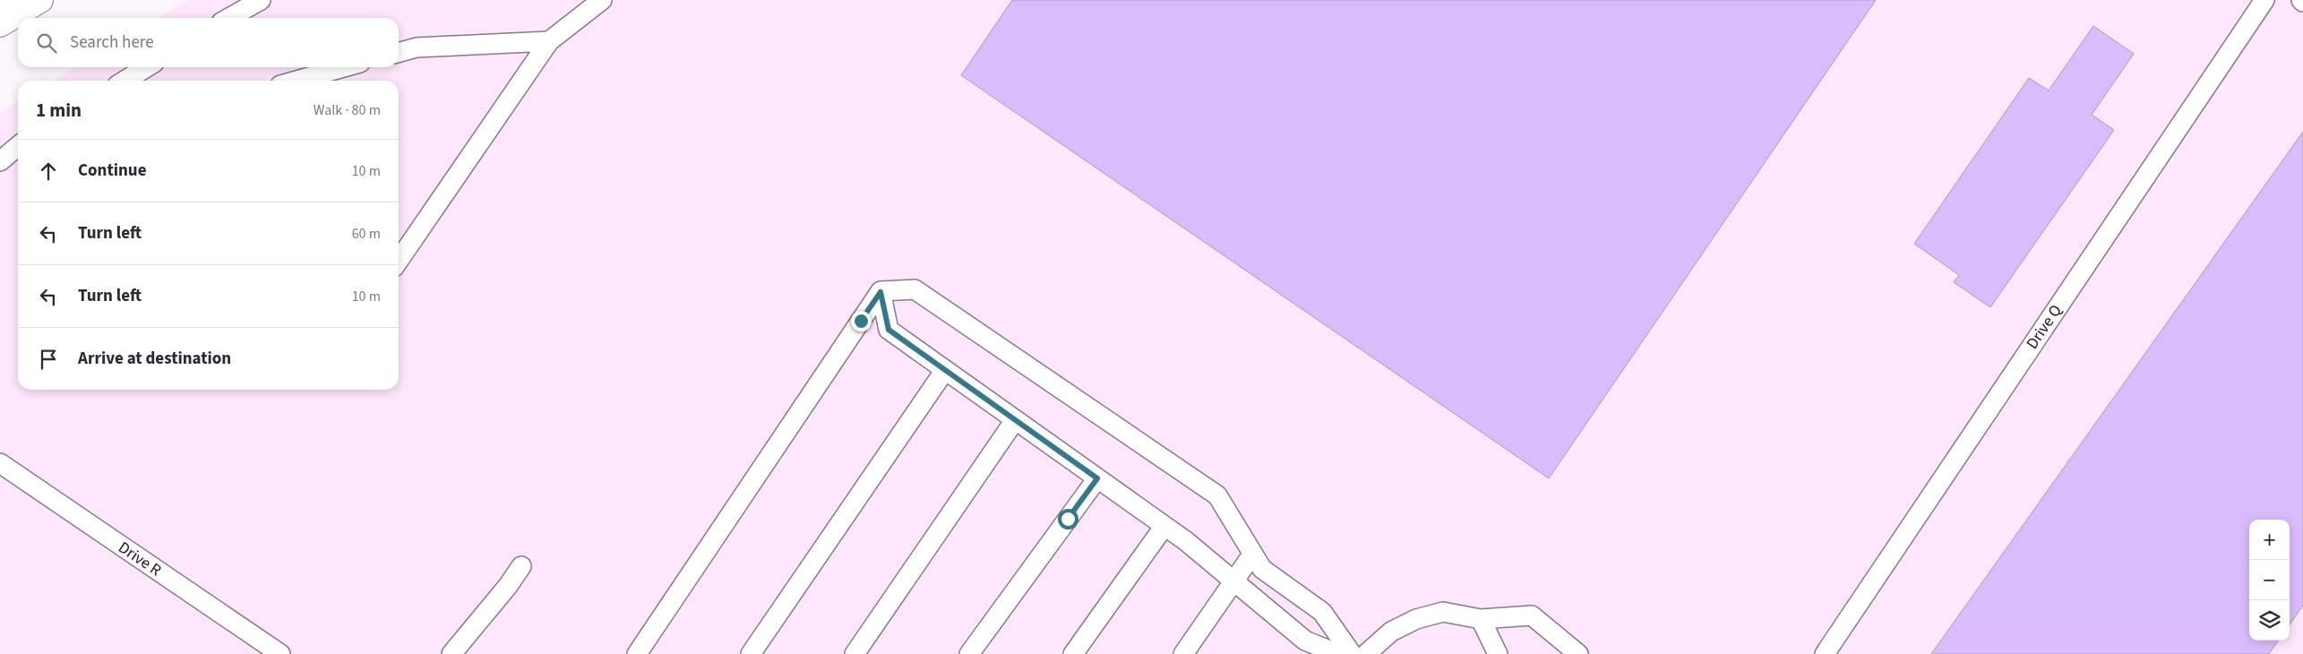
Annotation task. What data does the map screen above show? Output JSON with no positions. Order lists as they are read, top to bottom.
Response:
{
  "streets": {
    "lane": ["Drive Q", "Drive R"]
  },
  "page": {
    "search": "Search here",
    "heading": ["1 min", "Walk · 80 m"],
    "list": [
      ["Continue", "10 m"],
      ["Turn left", "60 m"],
      ["Turn left", "10 m"],
      "Arrive at destination"
    ],
    "map_buttons": ["+", "−"]
  }
}
